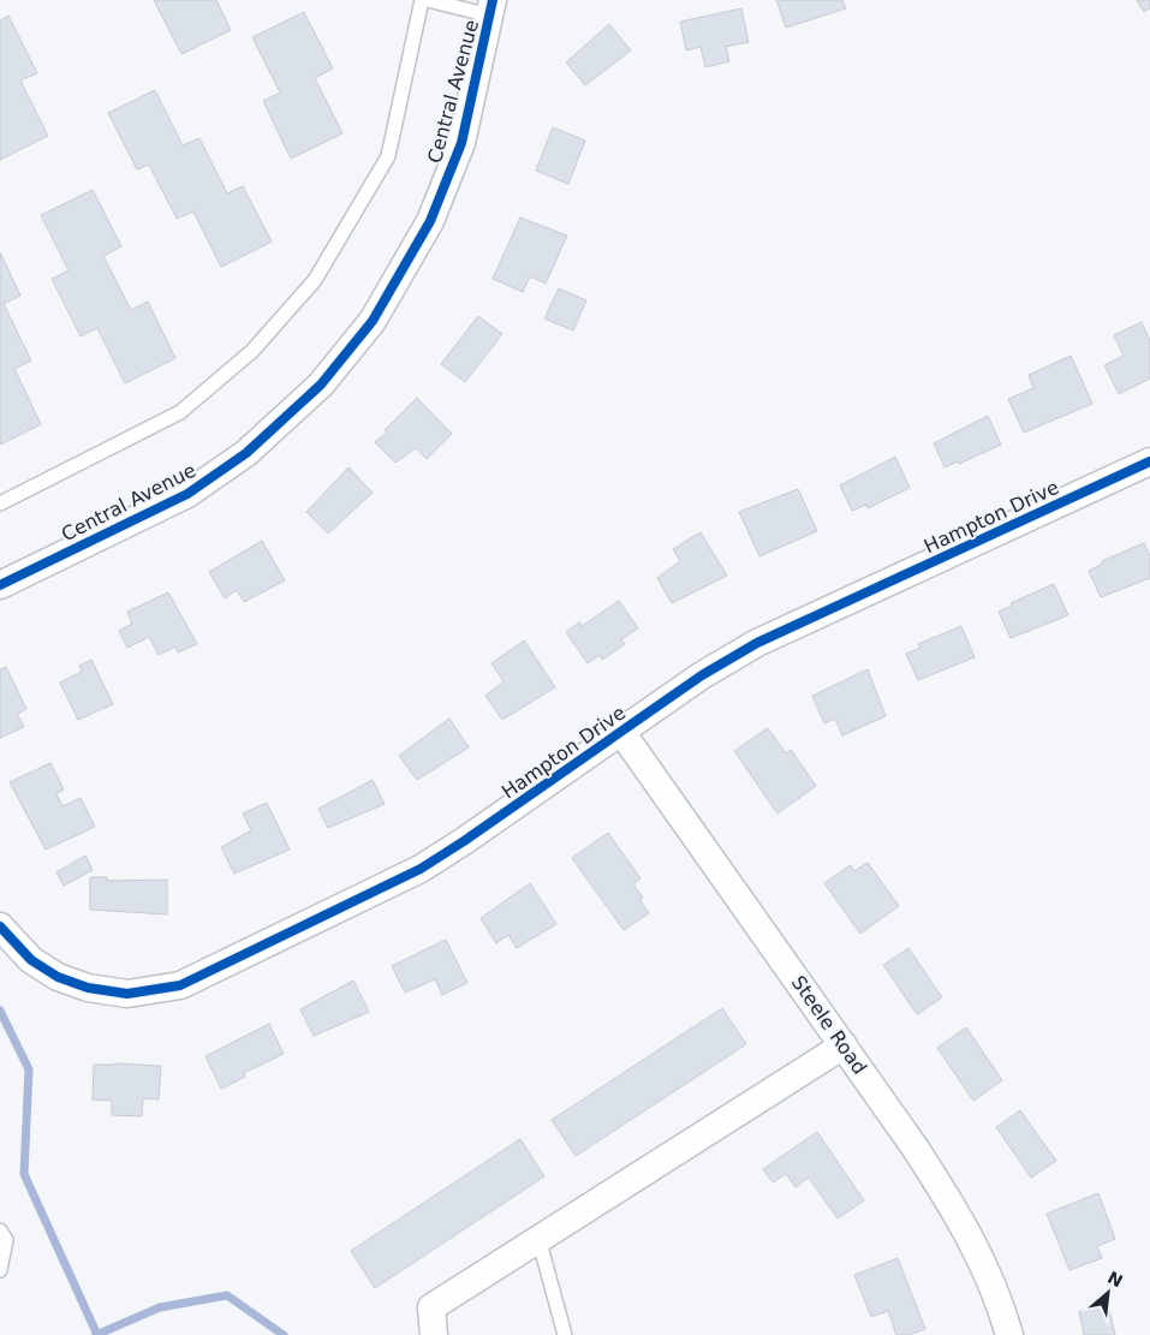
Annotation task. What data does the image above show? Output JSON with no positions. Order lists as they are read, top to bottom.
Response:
{
  "streets": {
    "street": ["Central Avenue", "Hampton Drive", "Steele Road"]
  },
  "crossings": [
    ["Hampton Drive", "Steele Road"]
  ],
  "north": "top right"
}
